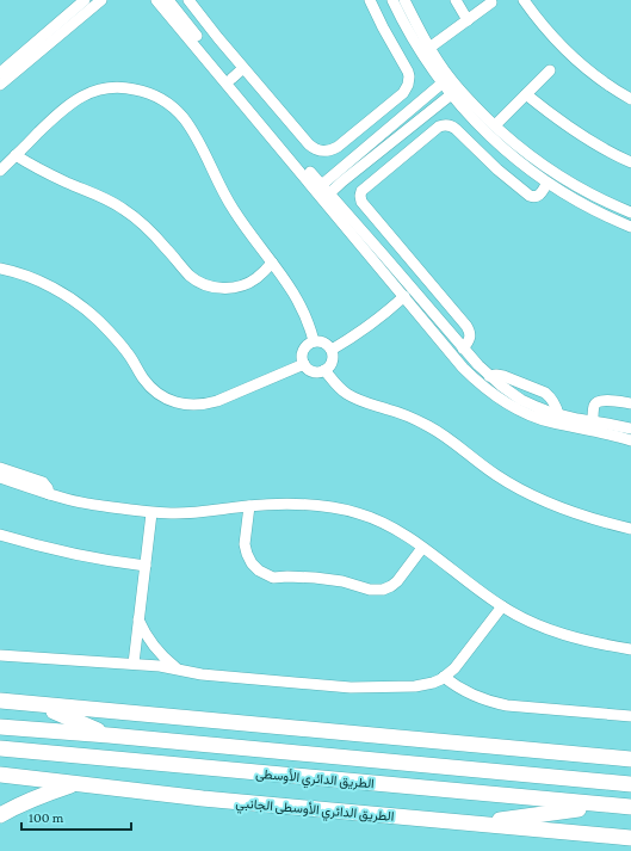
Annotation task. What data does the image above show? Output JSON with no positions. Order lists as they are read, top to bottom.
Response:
{
  "streets": {
    "highway": ["الطريق الدائري الأوسطى", "الطريق الدائري الأوسطى الجانبي"]
  },
  "scale_bar": "100 m"
}
